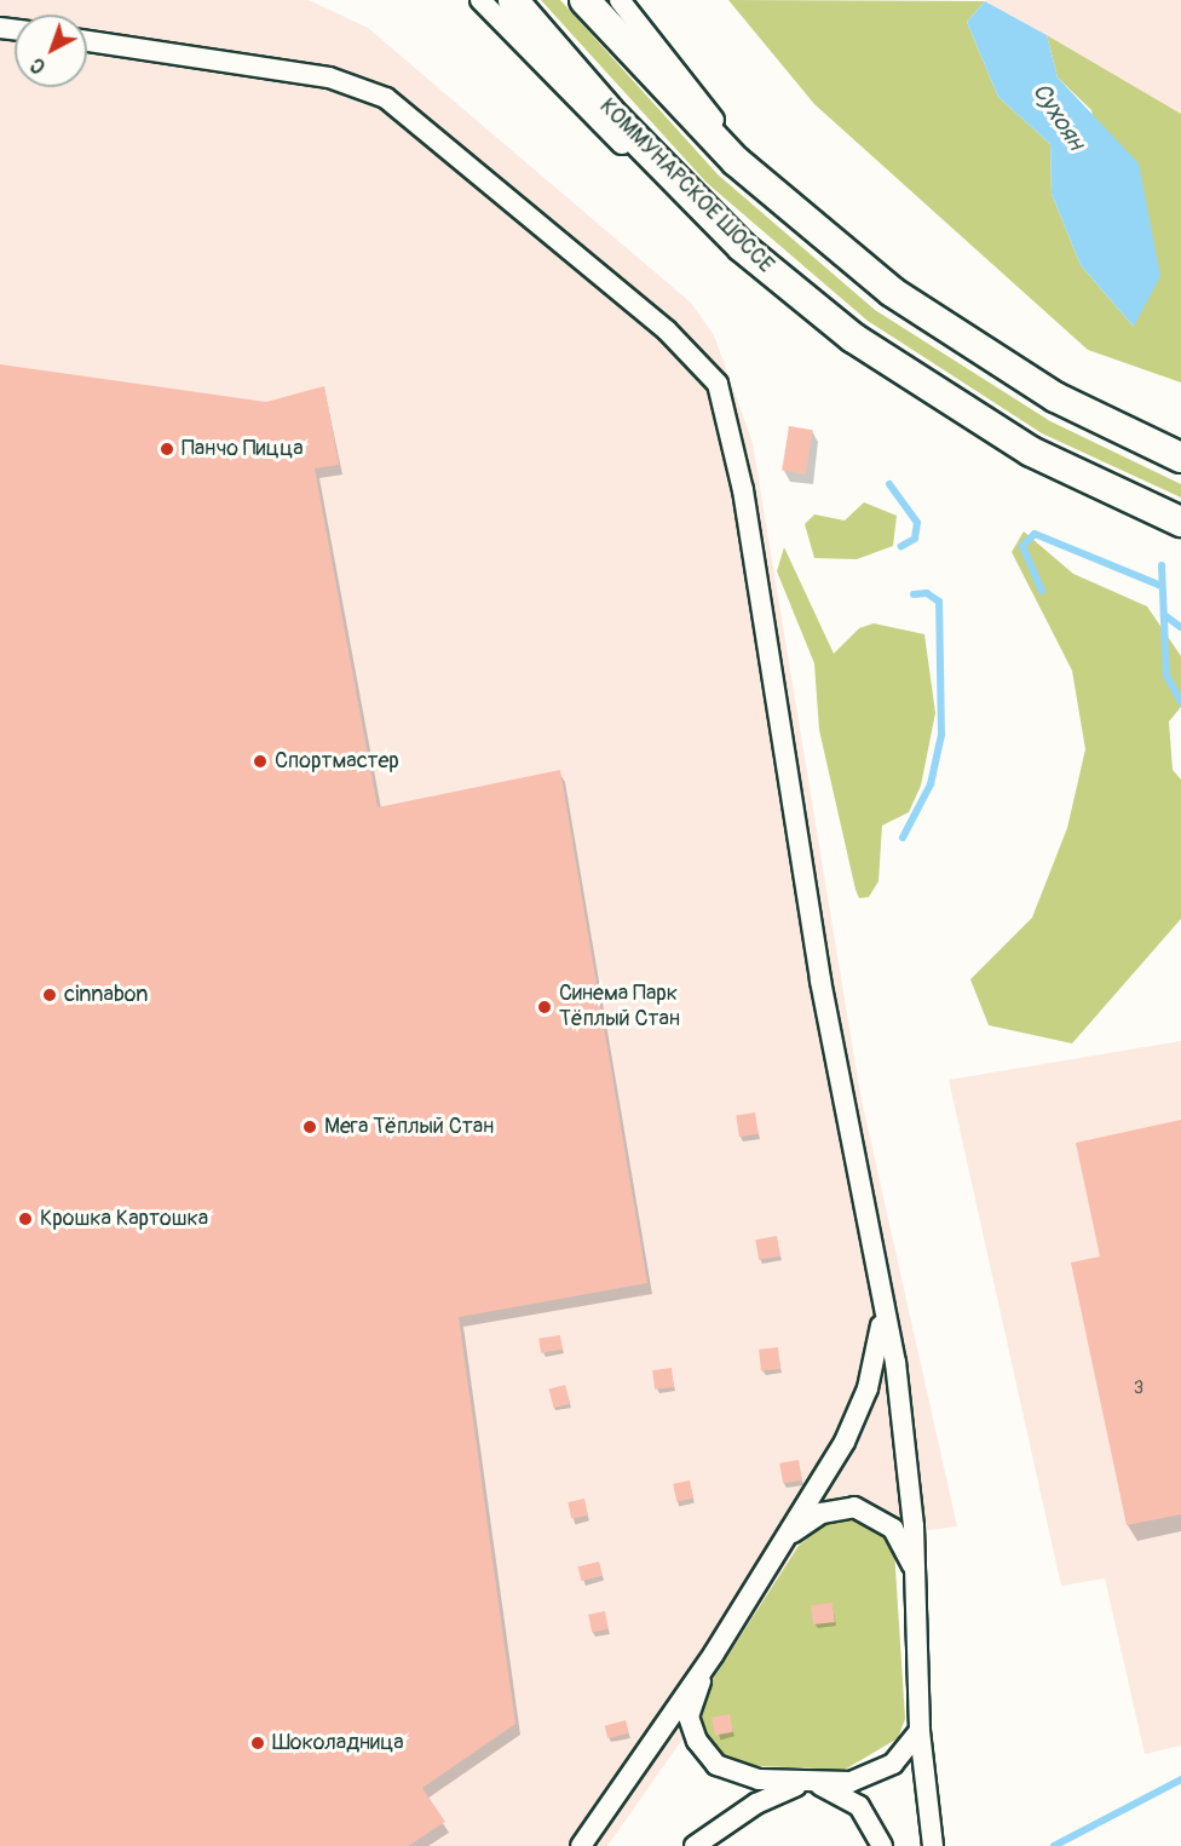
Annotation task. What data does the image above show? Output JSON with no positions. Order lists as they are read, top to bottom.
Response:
{
  "streets": {
    "main road": ["КОММУНАРСКОЕ ШОССЕ"]
  },
  "water": ["Сухоян"],
  "places": [
    "Панчо Пицца",
    "Спортмастер",
    "cinnabon",
    "Синема Парк Тёплый Стан",
    "Мега Тёплый Cтан",
    "Крошка Картошка",
    "Шоколадница"
  ],
  "house_numbers": ["3"],
  "north": "bottom left"
}
